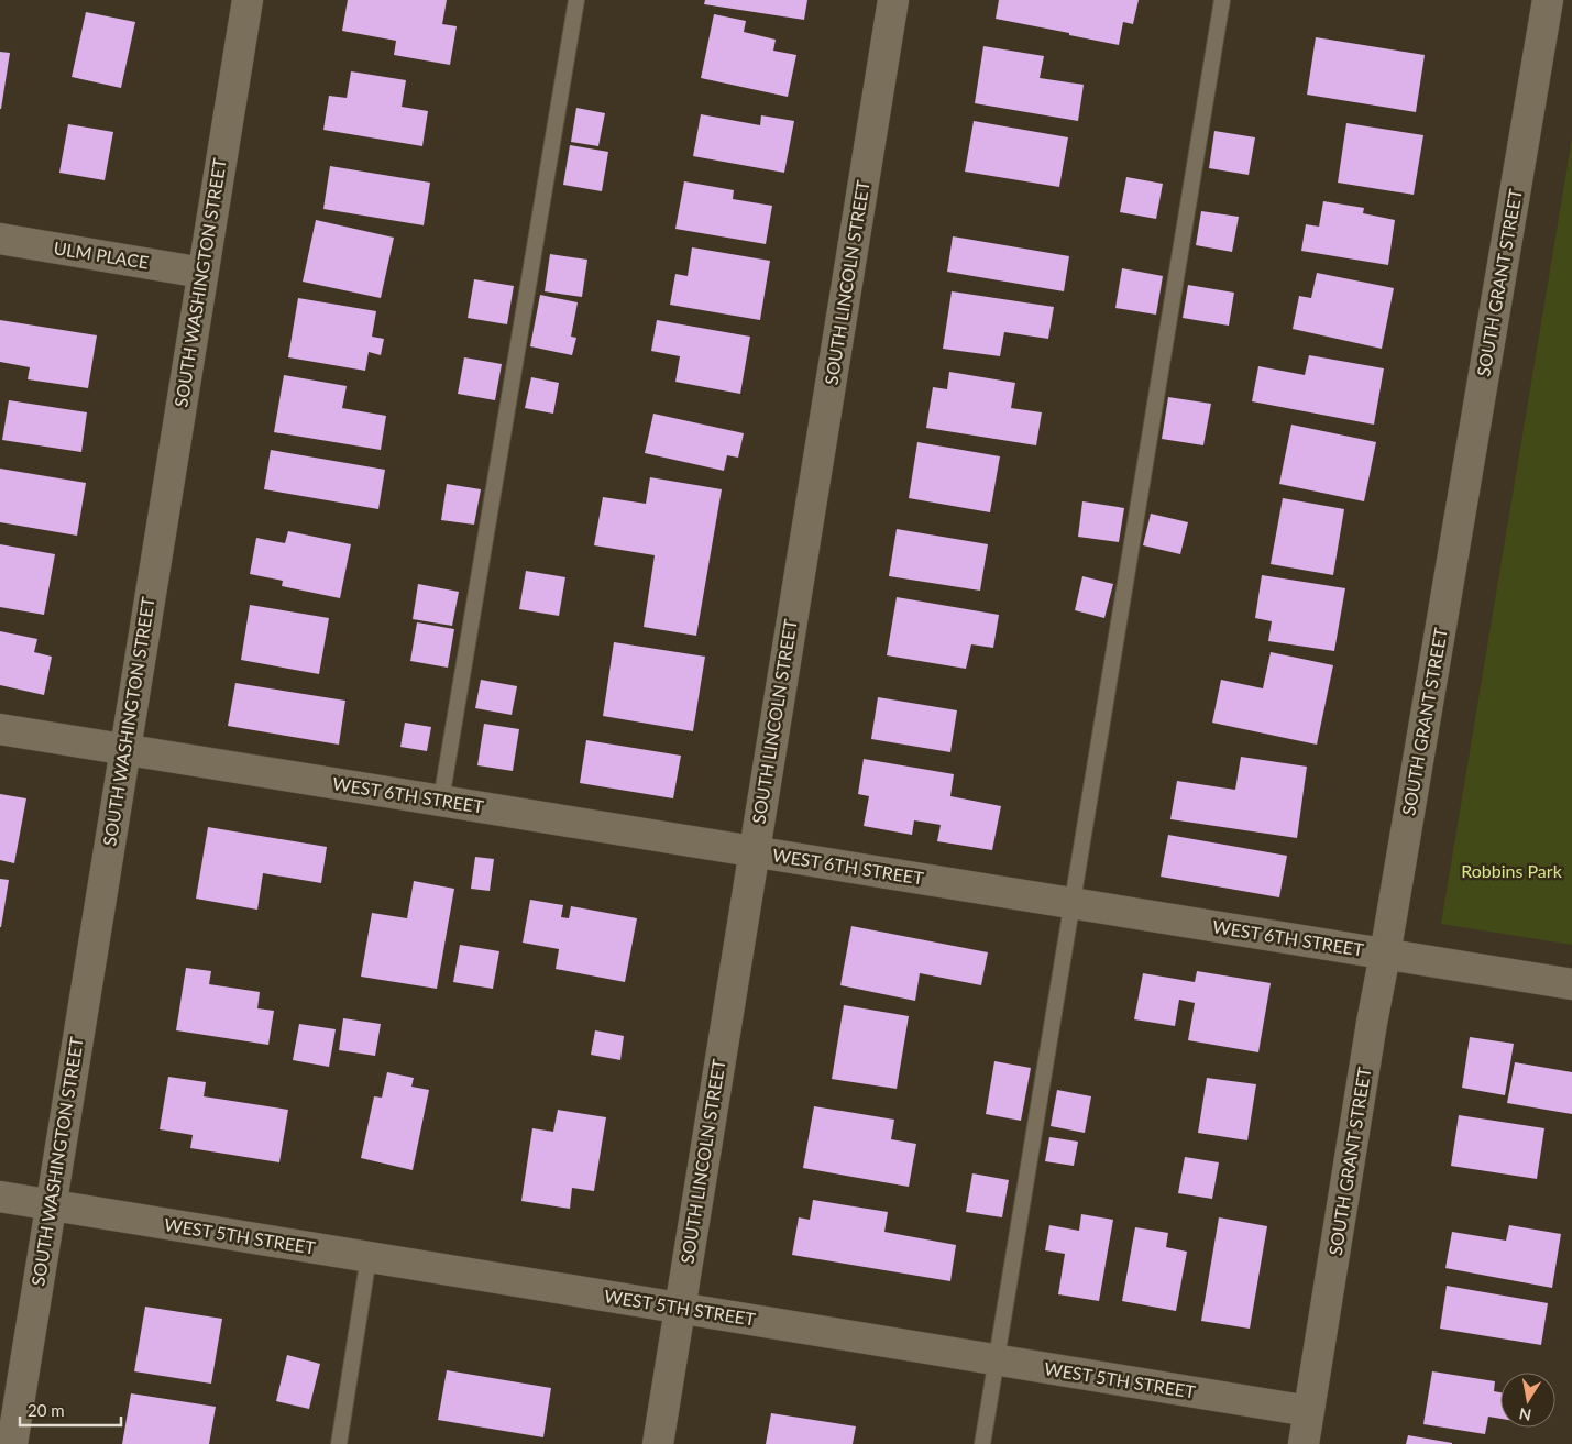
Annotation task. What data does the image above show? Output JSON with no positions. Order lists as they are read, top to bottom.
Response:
{
  "streets": {
    "street": [
      "ULM PLACE",
      "SOUTH WASHINGTON STREET",
      "SOUTH LINCOLN STREET",
      "SOUTH GRANT STREET",
      "WEST 6TH STREET",
      "WEST 5TH STREET"
    ]
  },
  "crossings": [
    ["ULM PLACE", "SOUTH WASHINGTON STREET"],
    ["SOUTH WASHINGTON STREET", "WEST 6TH STREET"],
    ["SOUTH WASHINGTON STREET", "WEST 5TH STREET"],
    ["SOUTH LINCOLN STREET", "WEST 6TH STREET"],
    ["SOUTH LINCOLN STREET", "WEST 5TH STREET"],
    ["SOUTH GRANT STREET", "WEST 6TH STREET"],
    ["SOUTH GRANT STREET", "WEST 5TH STREET"]
  ],
  "parks": ["Robbins Park"],
  "scale_bar": "20 m",
  "north": "bottom"
}
